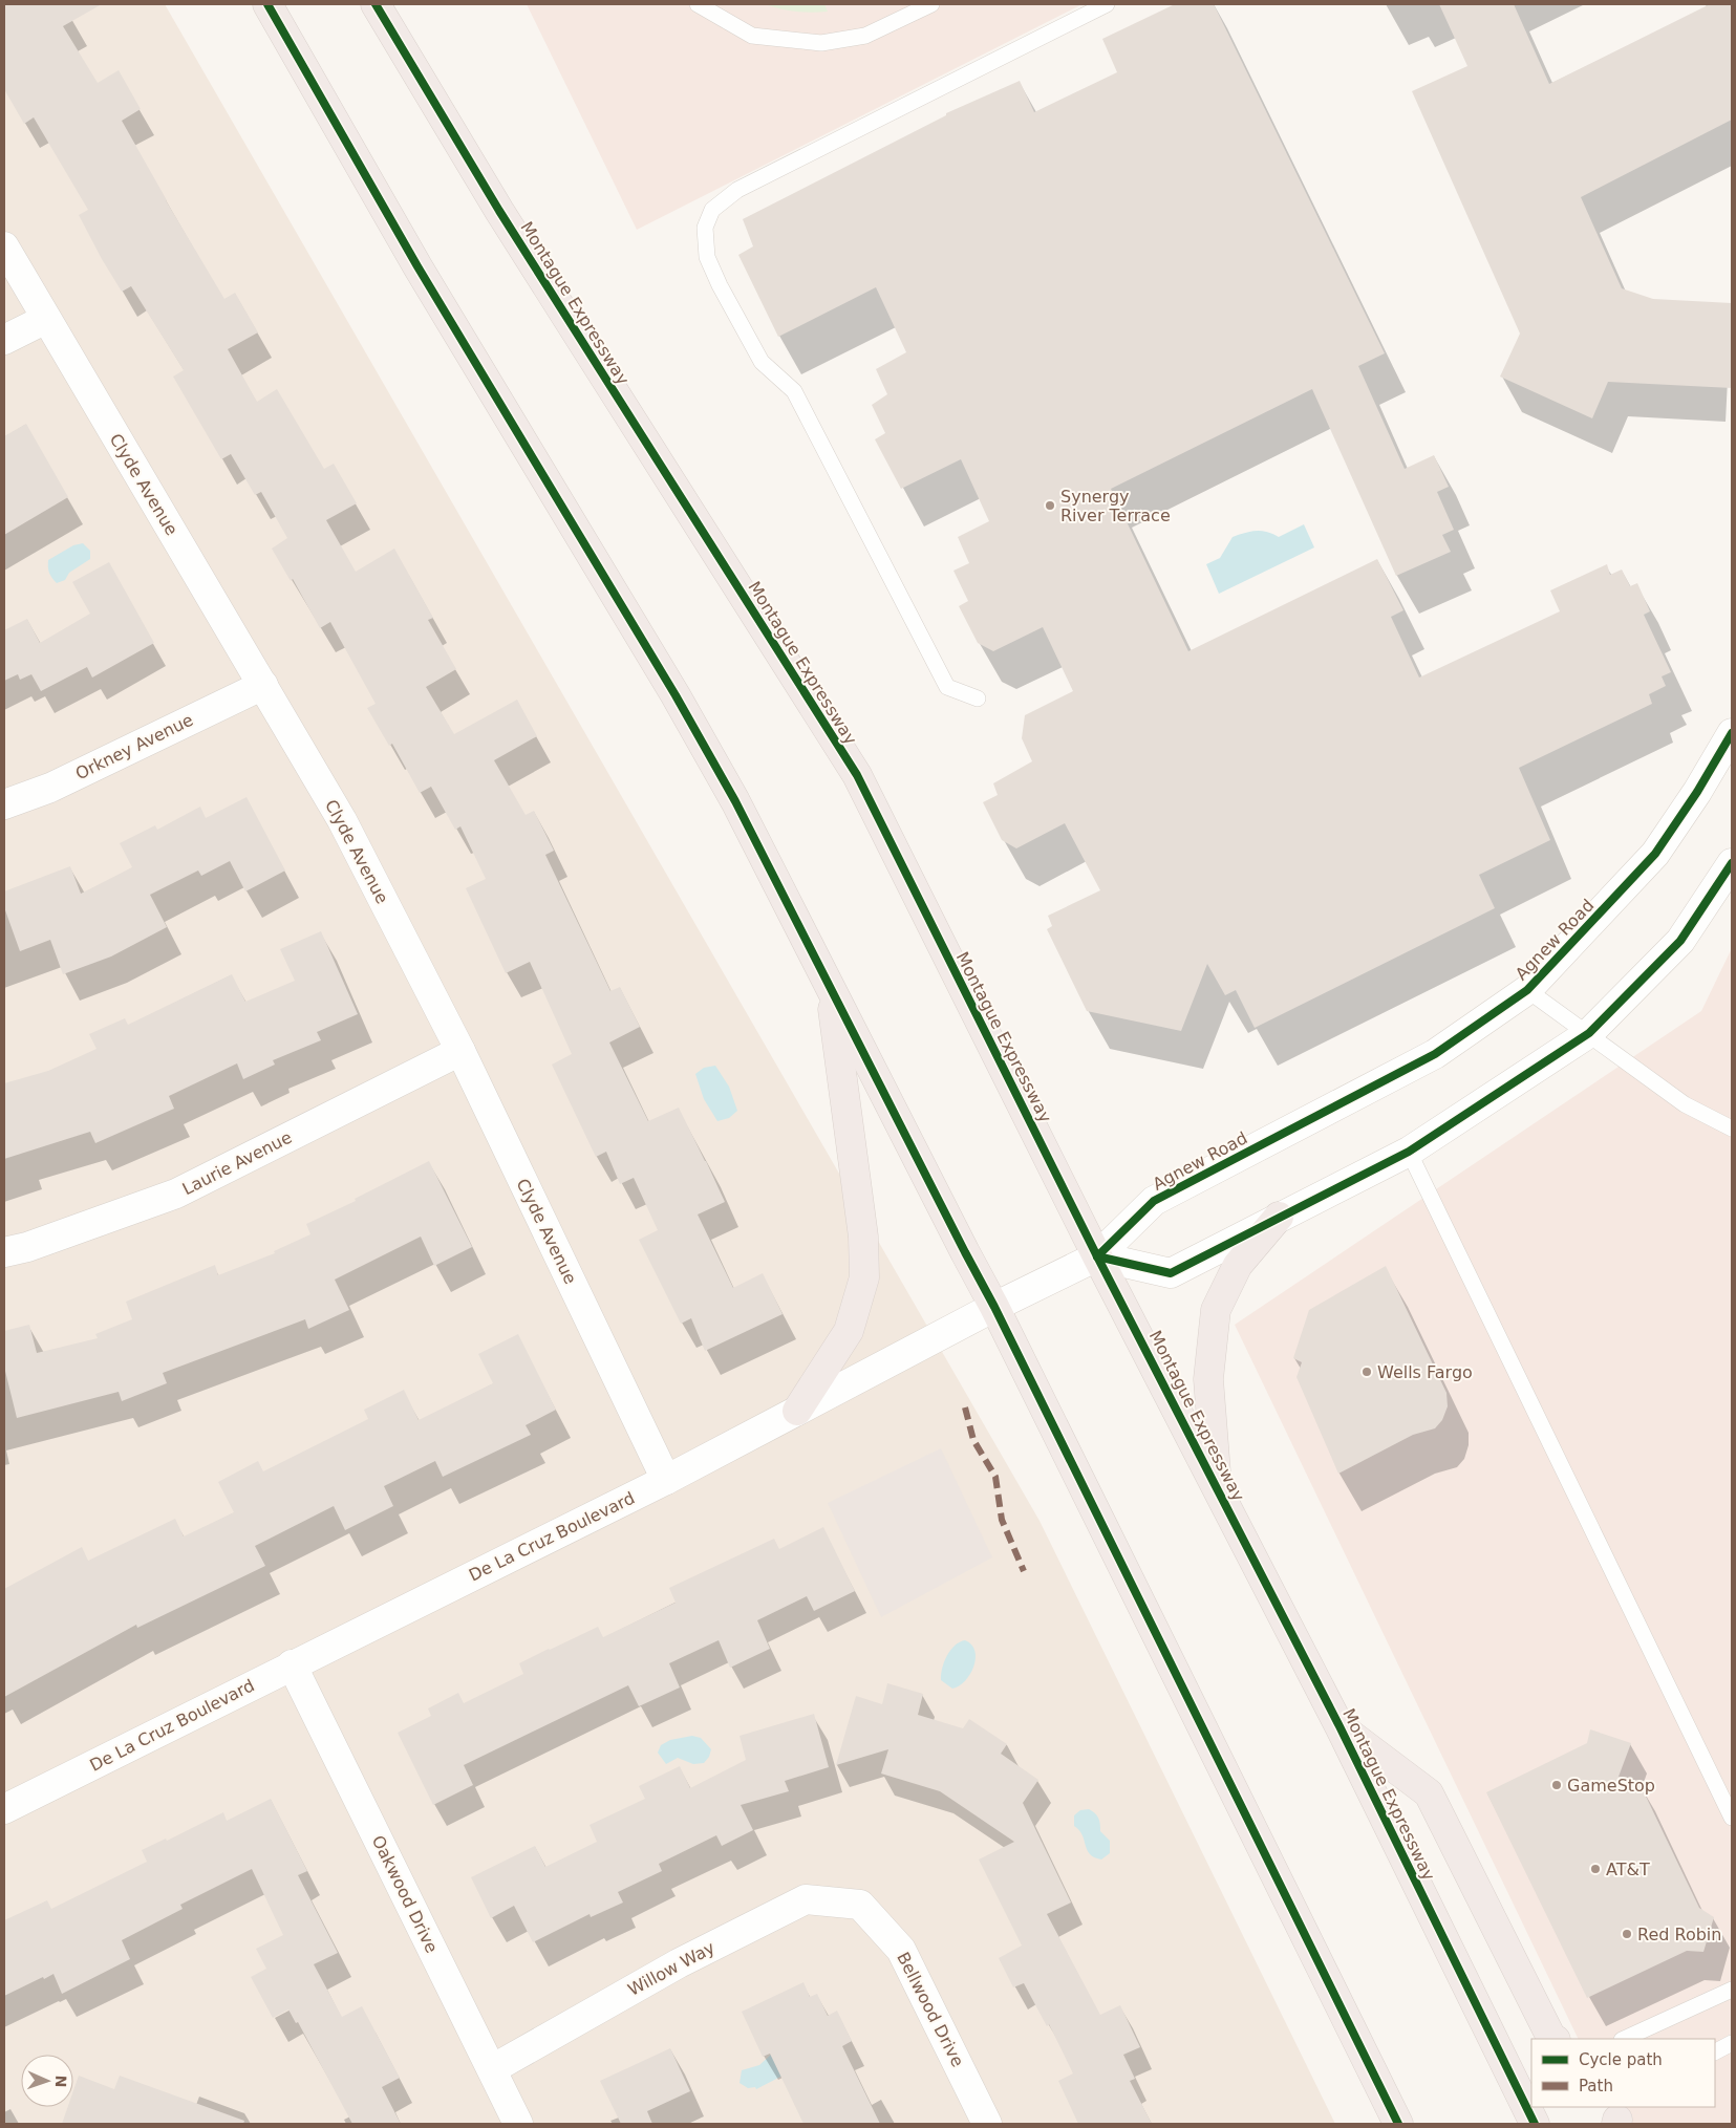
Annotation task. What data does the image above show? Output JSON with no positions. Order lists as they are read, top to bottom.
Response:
{
  "streets": {
    "highway": ["Montague Expressway"],
    "street": [
      "Clyde Avenue",
      "Orkney Avenue",
      "Agnew Road",
      "Laurie Avenue",
      "De La Cruz Boulevard",
      "Oakwood Drive",
      "Willow Way",
      "Bellwood Drive"
    ]
  },
  "crossings": [
    ["Montague Expressway", "Agnew Road"],
    ["Montague Expressway", "De La Cruz Boulevard"],
    ["Clyde Avenue", "Orkney Avenue"],
    ["Clyde Avenue", "Laurie Avenue"],
    ["Clyde Avenue", "De La Cruz Boulevard"],
    ["Agnew Road", "De La Cruz Boulevard"],
    ["De La Cruz Boulevard", "Oakwood Drive"],
    ["Oakwood Drive", "Willow Way"],
    ["Willow Way", "Bellwood Drive"]
  ],
  "places": [
    "Synergy River Terrace",
    "Wells Fargo",
    "GameStop",
    "AT&T",
    "Red Robin"
  ],
  "legend": ["Cycle path", "Path"],
  "north": "right"
}
